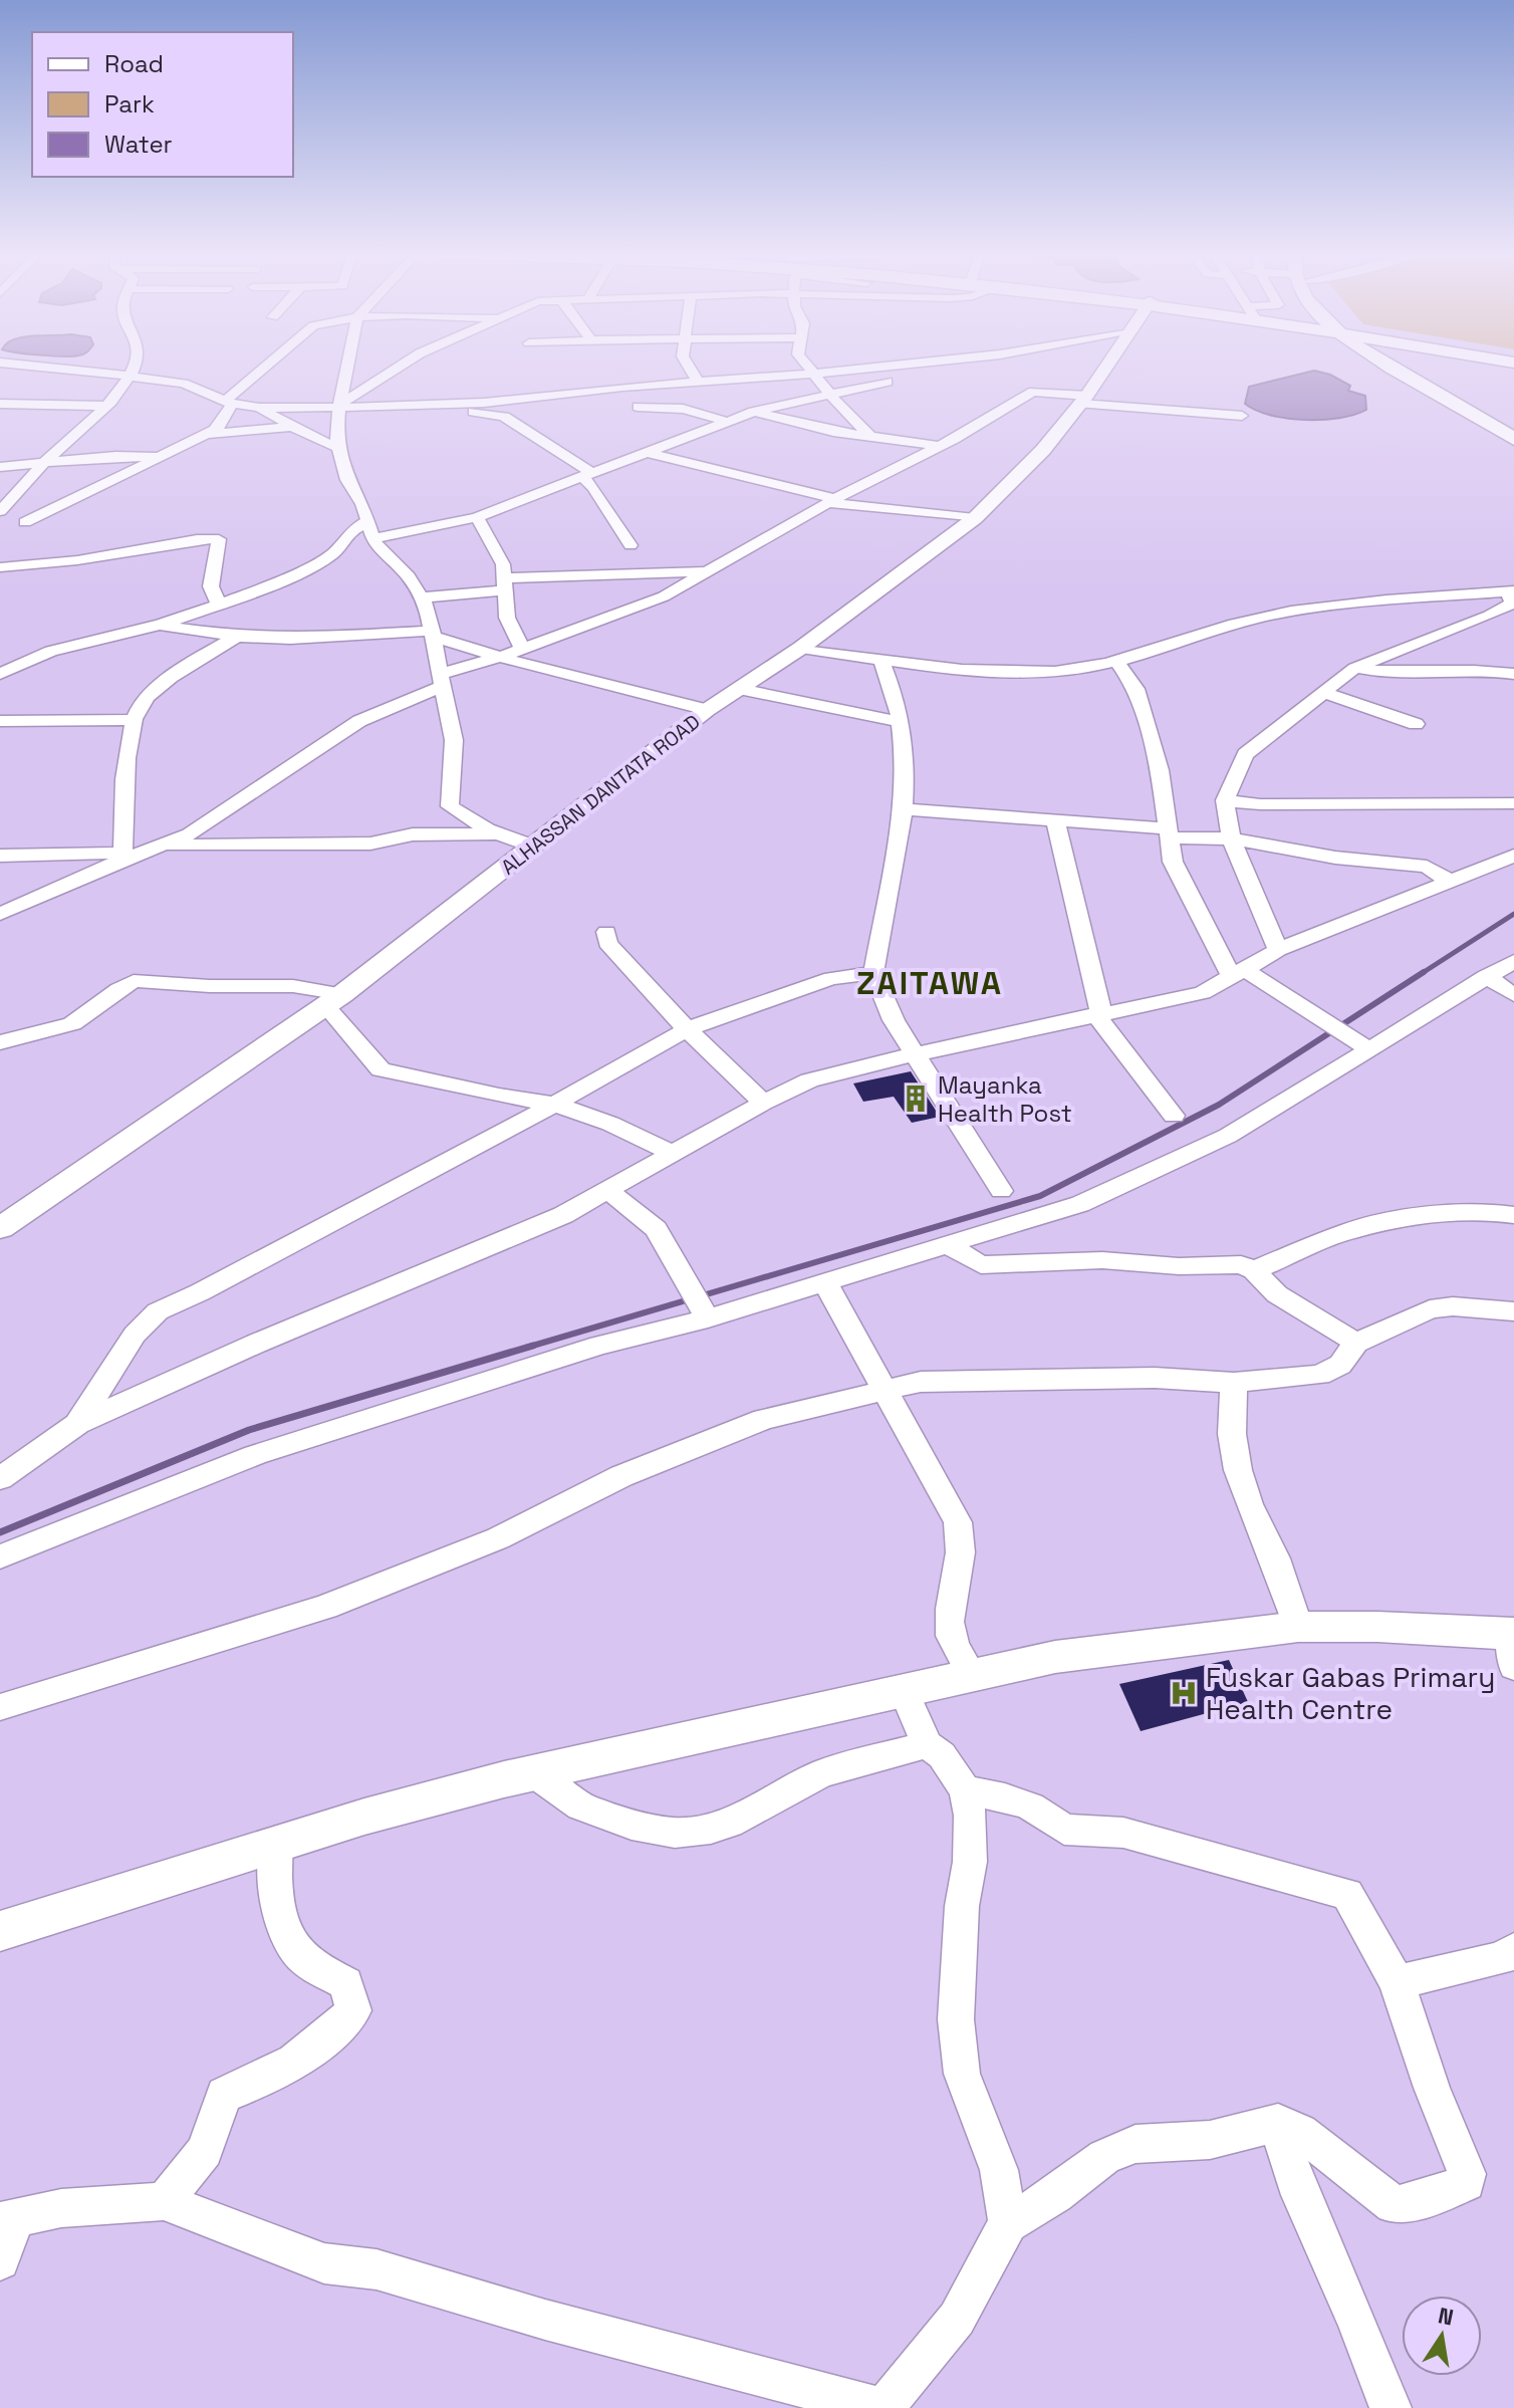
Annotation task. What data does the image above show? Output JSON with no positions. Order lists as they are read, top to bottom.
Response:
{
  "streets": {
    "street": ["ALHASSAN DANTATA ROAD"]
  },
  "districts": ["ZAITAWA"],
  "places": {
    "building": ["Mayanka Health Post"],
    "hospital": ["Fuskar Gabas Primary Health Centre"]
  },
  "legend": ["Road", "Park", "Water"],
  "north": "top"
}
